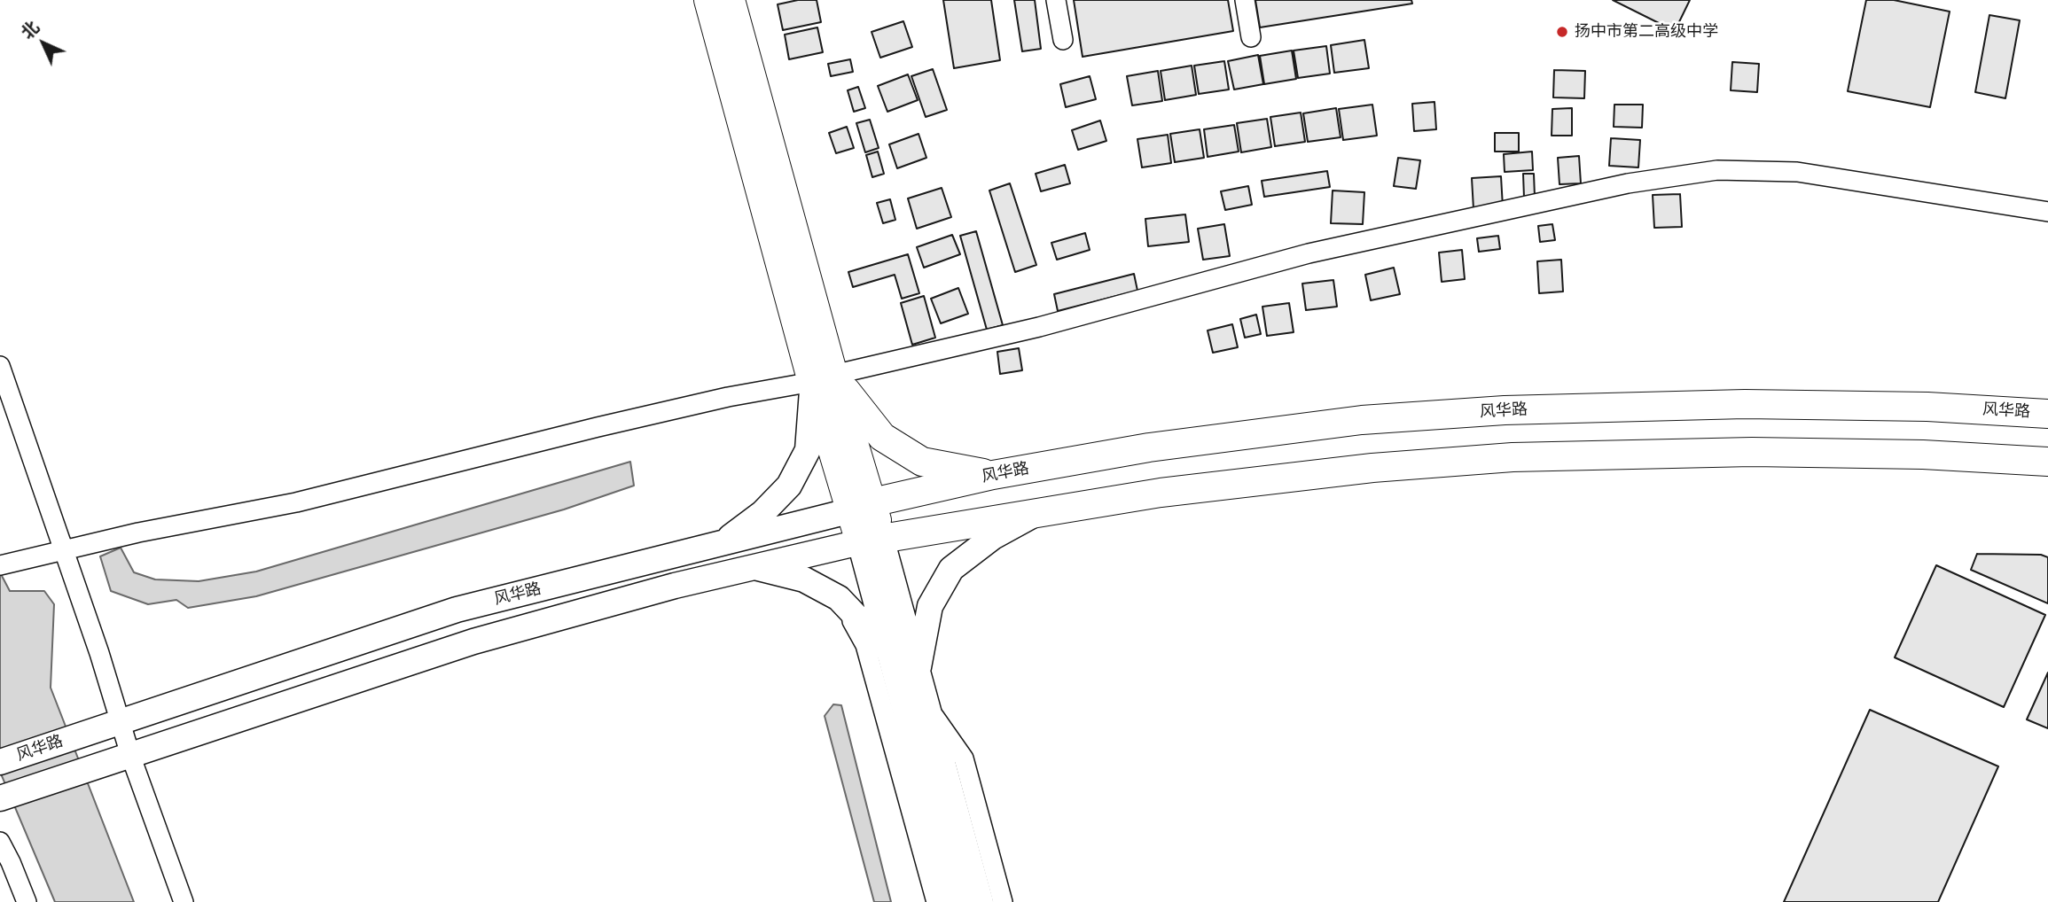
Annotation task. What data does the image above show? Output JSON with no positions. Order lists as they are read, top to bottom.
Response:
{
  "streets": {
    "highway": ["风华路"]
  },
  "places": ["扬中市第二高级中学"],
  "north": "top left"
}
